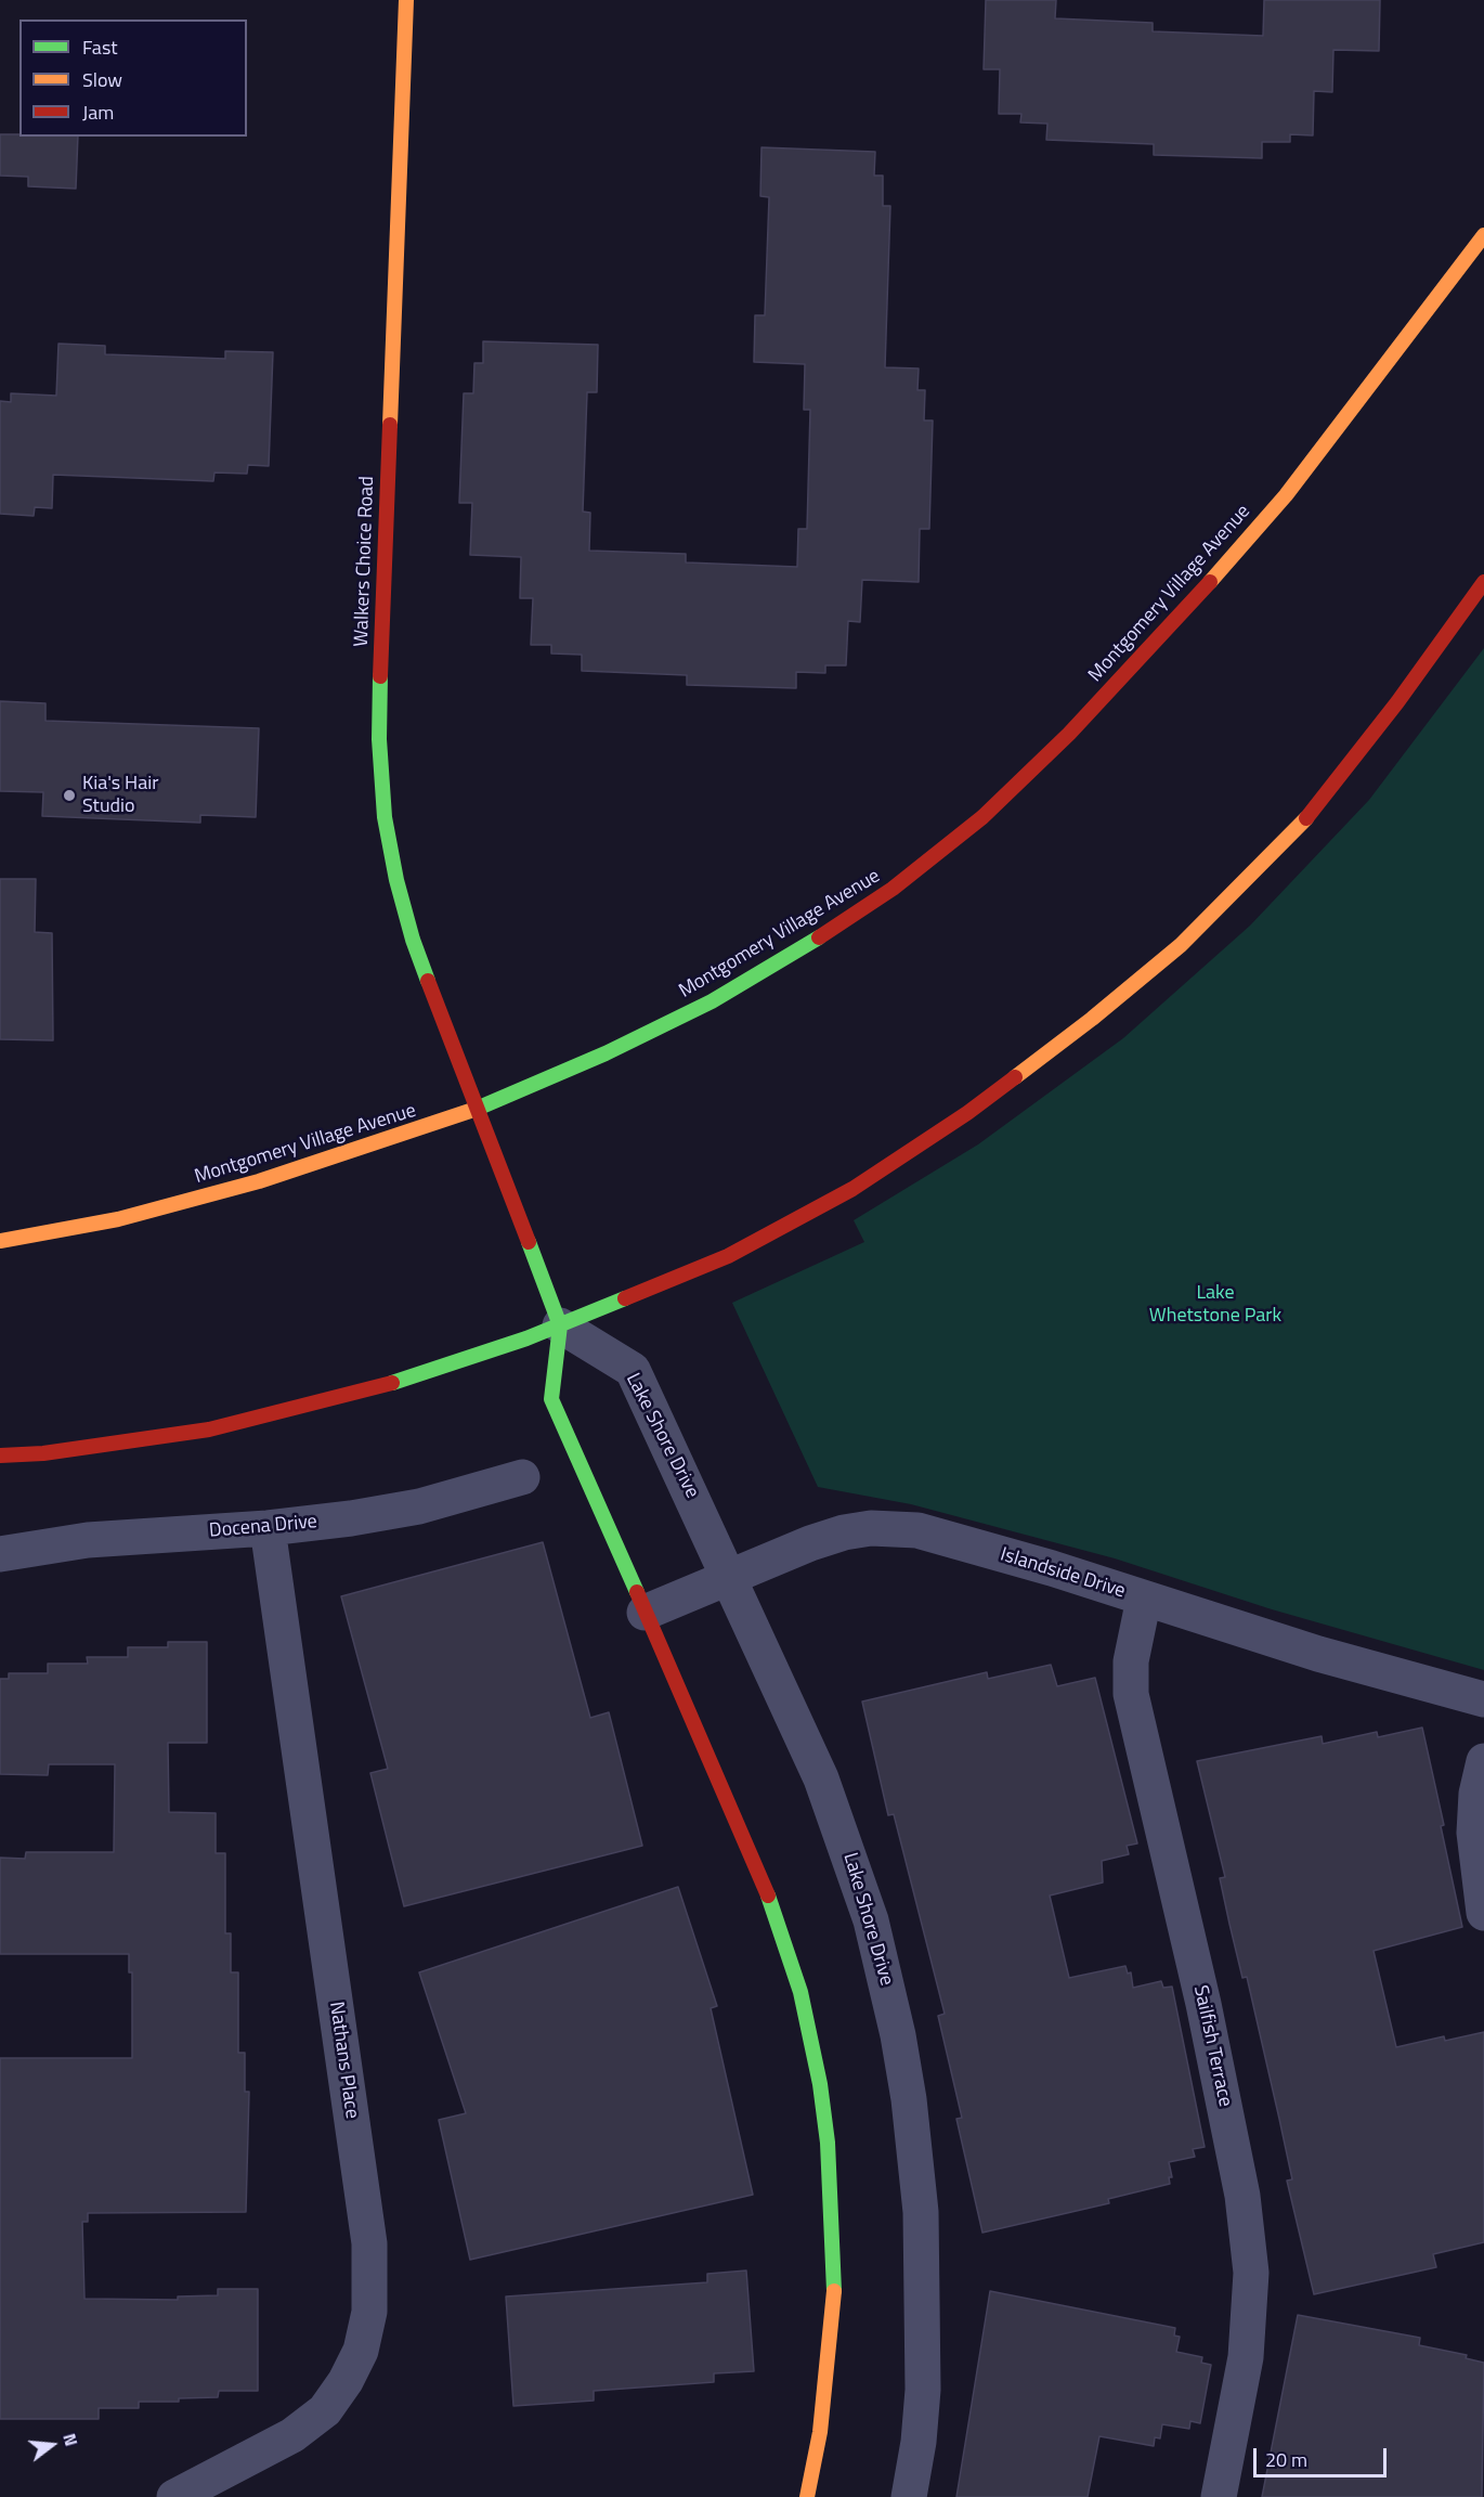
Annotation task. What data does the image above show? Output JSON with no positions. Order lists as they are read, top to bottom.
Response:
{
  "streets": {
    "main road": ["Walkers Choice Road", "Montgomery Village Avenue"],
    "street": [
      "Lake Shore Drive",
      "Docena Drive",
      "Islandside Drive",
      "Sailfish Terrace",
      "Nathans Place"
    ]
  },
  "crossings": [
    ["Walkers Choice Road", "Montgomery Village Avenue"],
    ["Walkers Choice Road", "Lake Shore Drive"],
    ["Lake Shore Drive", "Islandside Drive"],
    ["Docena Drive", "Nathans Place"],
    ["Islandside Drive", "Sailfish Terrace"]
  ],
  "parks": ["Lake Whetstone Park"],
  "places": ["Kia's Hair Studio"],
  "legend": ["Fast", "Slow", "Jam"],
  "scale_bar": "20 m",
  "north": "right"
}
